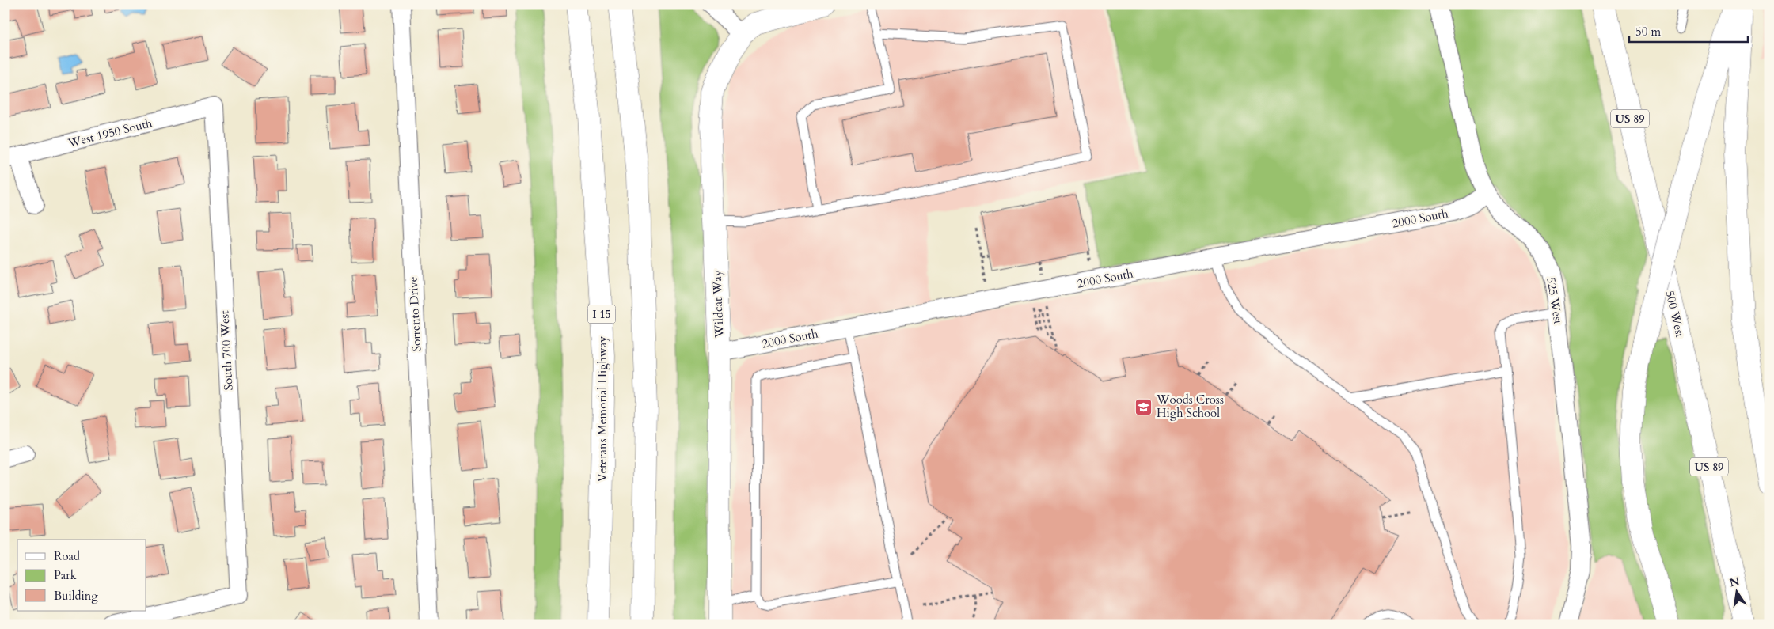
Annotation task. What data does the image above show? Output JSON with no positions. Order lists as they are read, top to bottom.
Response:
{
  "streets": {
    "main road": [
      "US 89",
      "Wildcat Way",
      "I 15",
      "500 West",
      "Veterans Memorial Highway"
    ],
    "street": [
      "West 1950 South",
      "2000 South",
      "525 West",
      "Sorrento Drive",
      "South 700 West"
    ]
  },
  "crossings": [
    ["West 1950 South", "South 700 West"],
    ["2000 South", "525 West"],
    ["2000 South", "Wildcat Way"]
  ],
  "places": {
    "school or university": ["Woods Cross High School"]
  },
  "legend": ["Road", "Park", "Building"],
  "scale_bar": "50 m",
  "north": "top"
}
